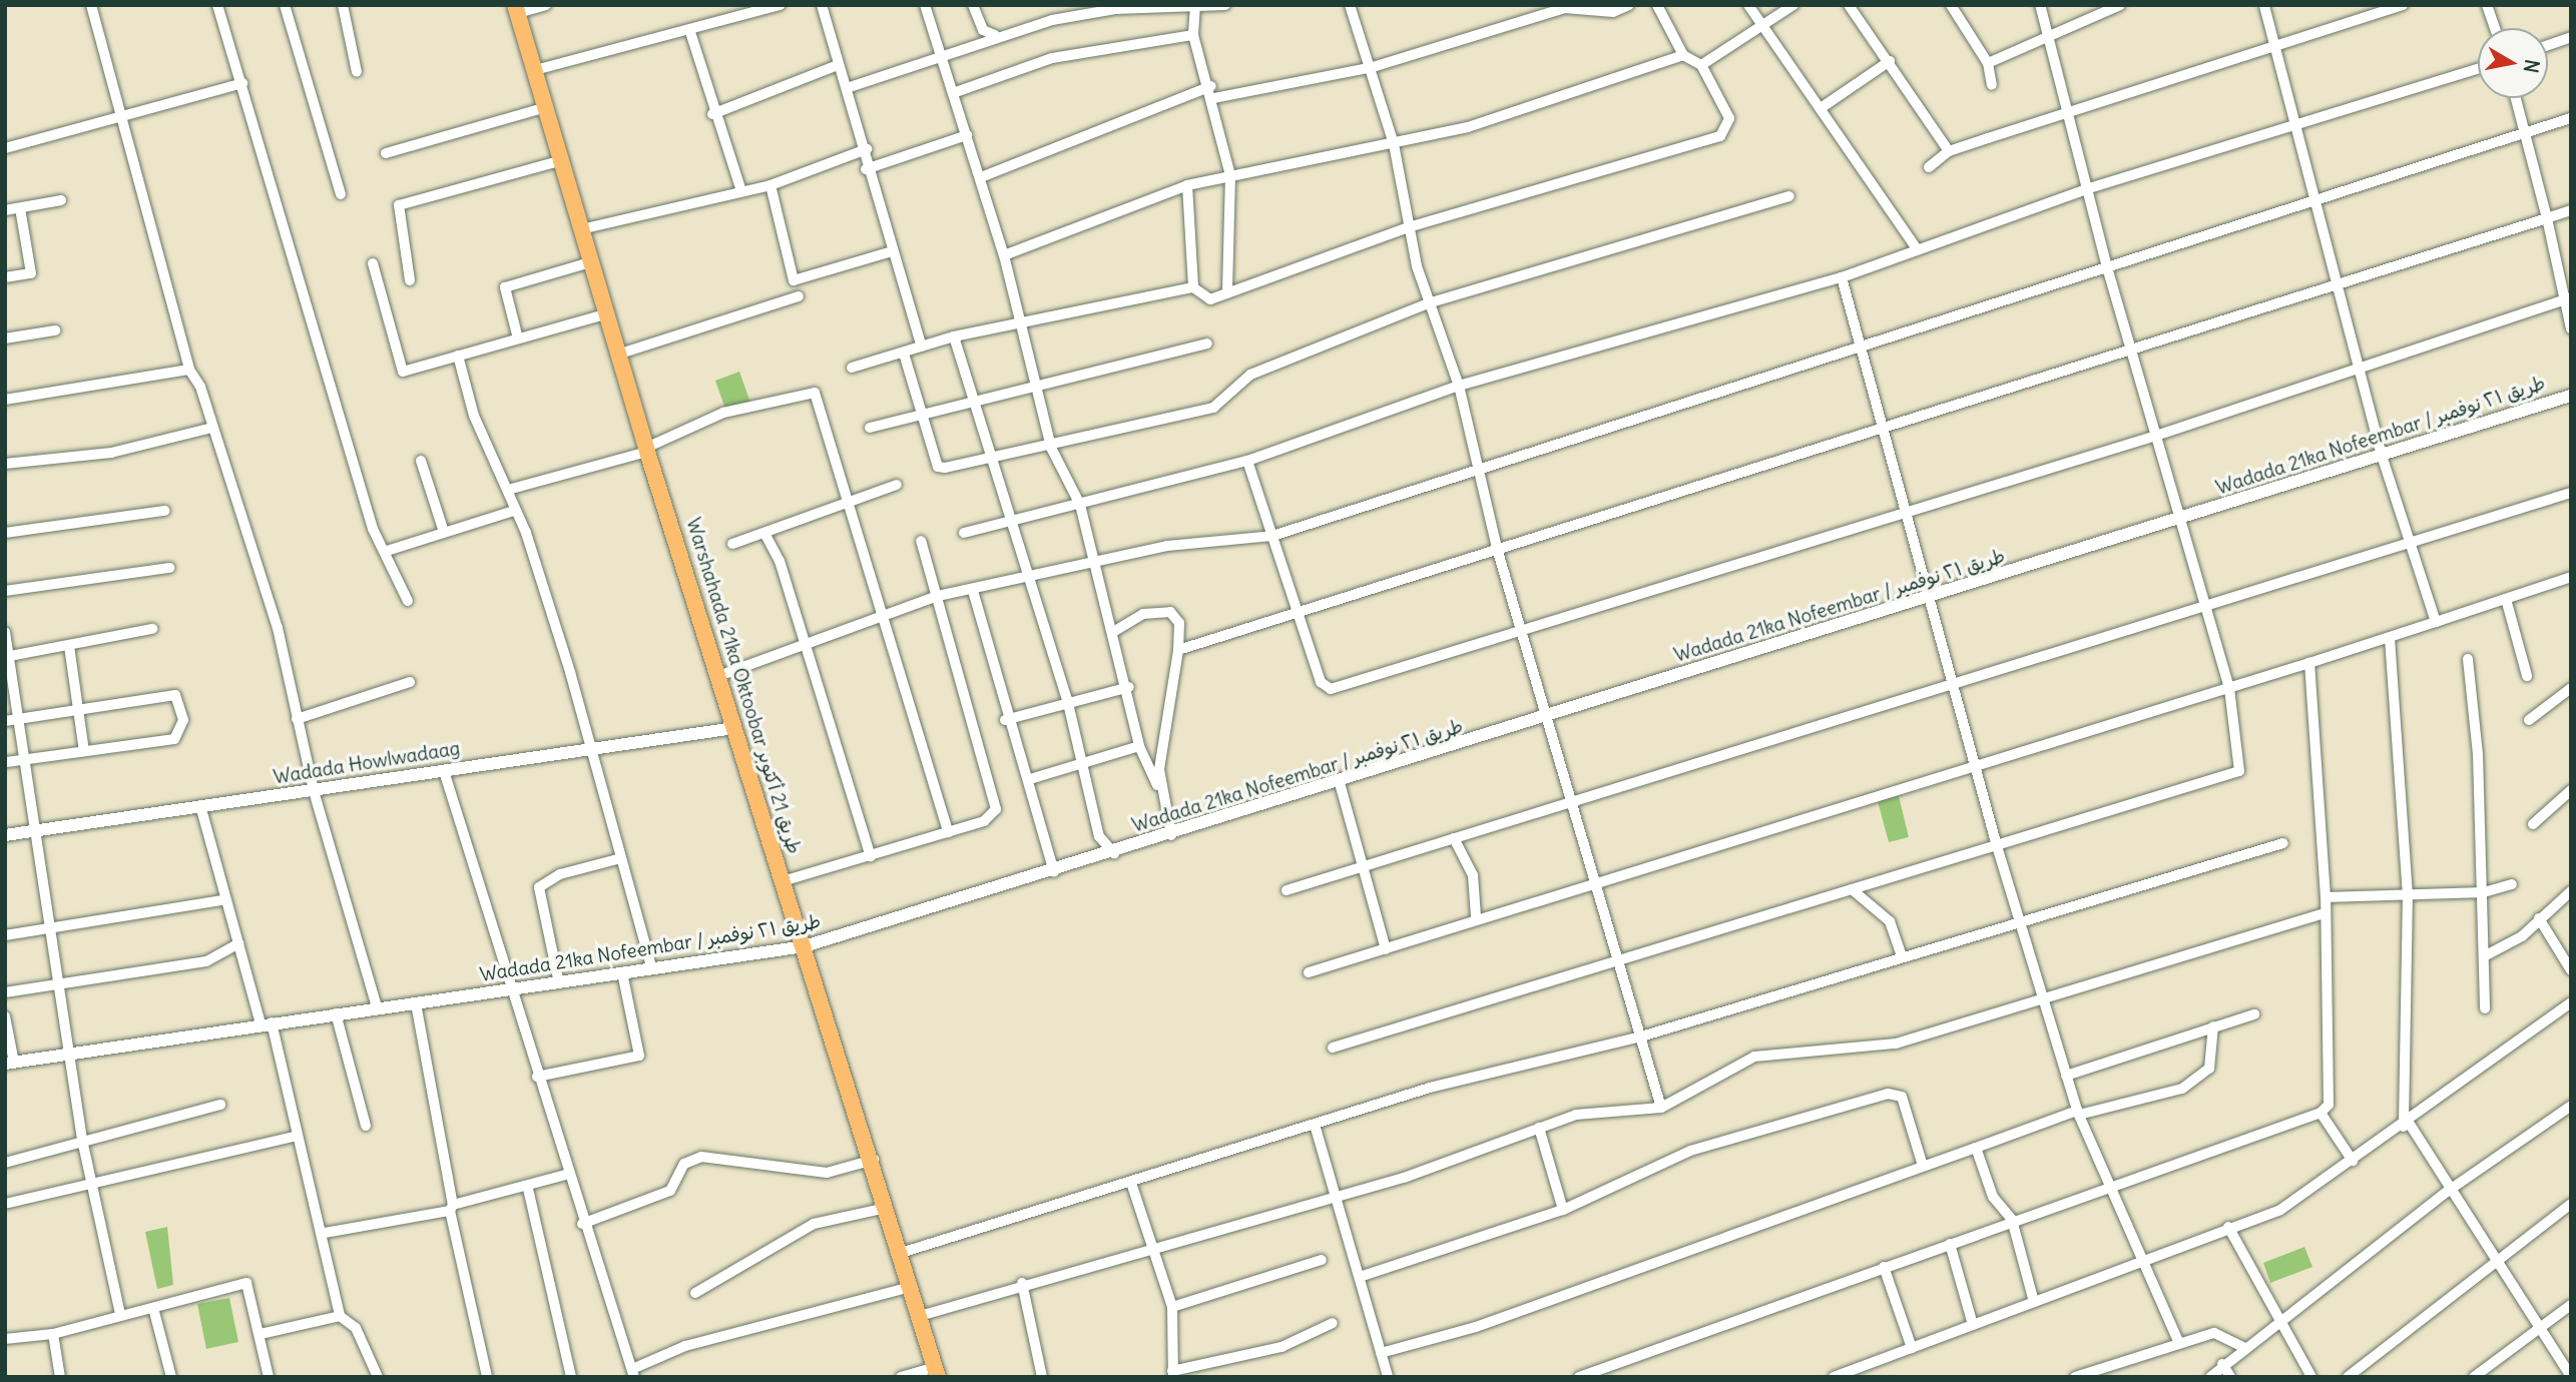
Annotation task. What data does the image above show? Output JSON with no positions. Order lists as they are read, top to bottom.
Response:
{
  "streets": {
    "main road": ["Warshahada 21ka Oktoobar طريق 21 أكتوبر"],
    "street": ["Wadada 21ka Nofeembar / طريق ٢١ نوفمبر", "Wadada Howlwadaag"]
  },
  "crossings": [
    ["Wadada 21ka Nofeembar / طريق ٢١ نوفمبر", "Warshahada 21ka Oktoobar طريق 21 أكتوبر"],
    ["Warshahada 21ka Oktoobar طريق 21 أكتوبر", "Wadada Howlwadaag"]
  ],
  "north": "right"
}
